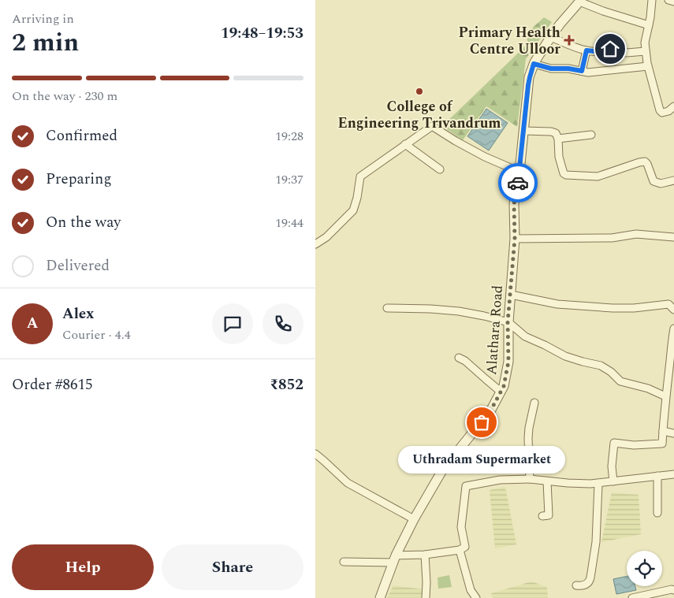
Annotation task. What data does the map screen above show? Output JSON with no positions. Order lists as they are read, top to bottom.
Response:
{
  "streets": {
    "street": ["Alathara Road"]
  },
  "places": {
    "health": ["Primary Health Centre Ulloor"],
    "other": ["College of Engineering Trivandrum", "Uthradam Supermarket"]
  },
  "page": {
    "heading": ["2 min", "Arriving in", "19:48–19:53"],
    "panel": [
      "Alex",
      "Courier · 4.4",
      "Order #8615",
      "₹852"
    ],
    "bar": "On the way · 230 m",
    "list": [
      ["Confirmed", "19:28"],
      ["Preparing", "19:37"],
      ["On the way", "19:44"],
      "Delivered"
    ],
    "round": "A",
    "bubble": "Uthradam Supermarket",
    "buttons": ["Help", "Share"]
  }
}
